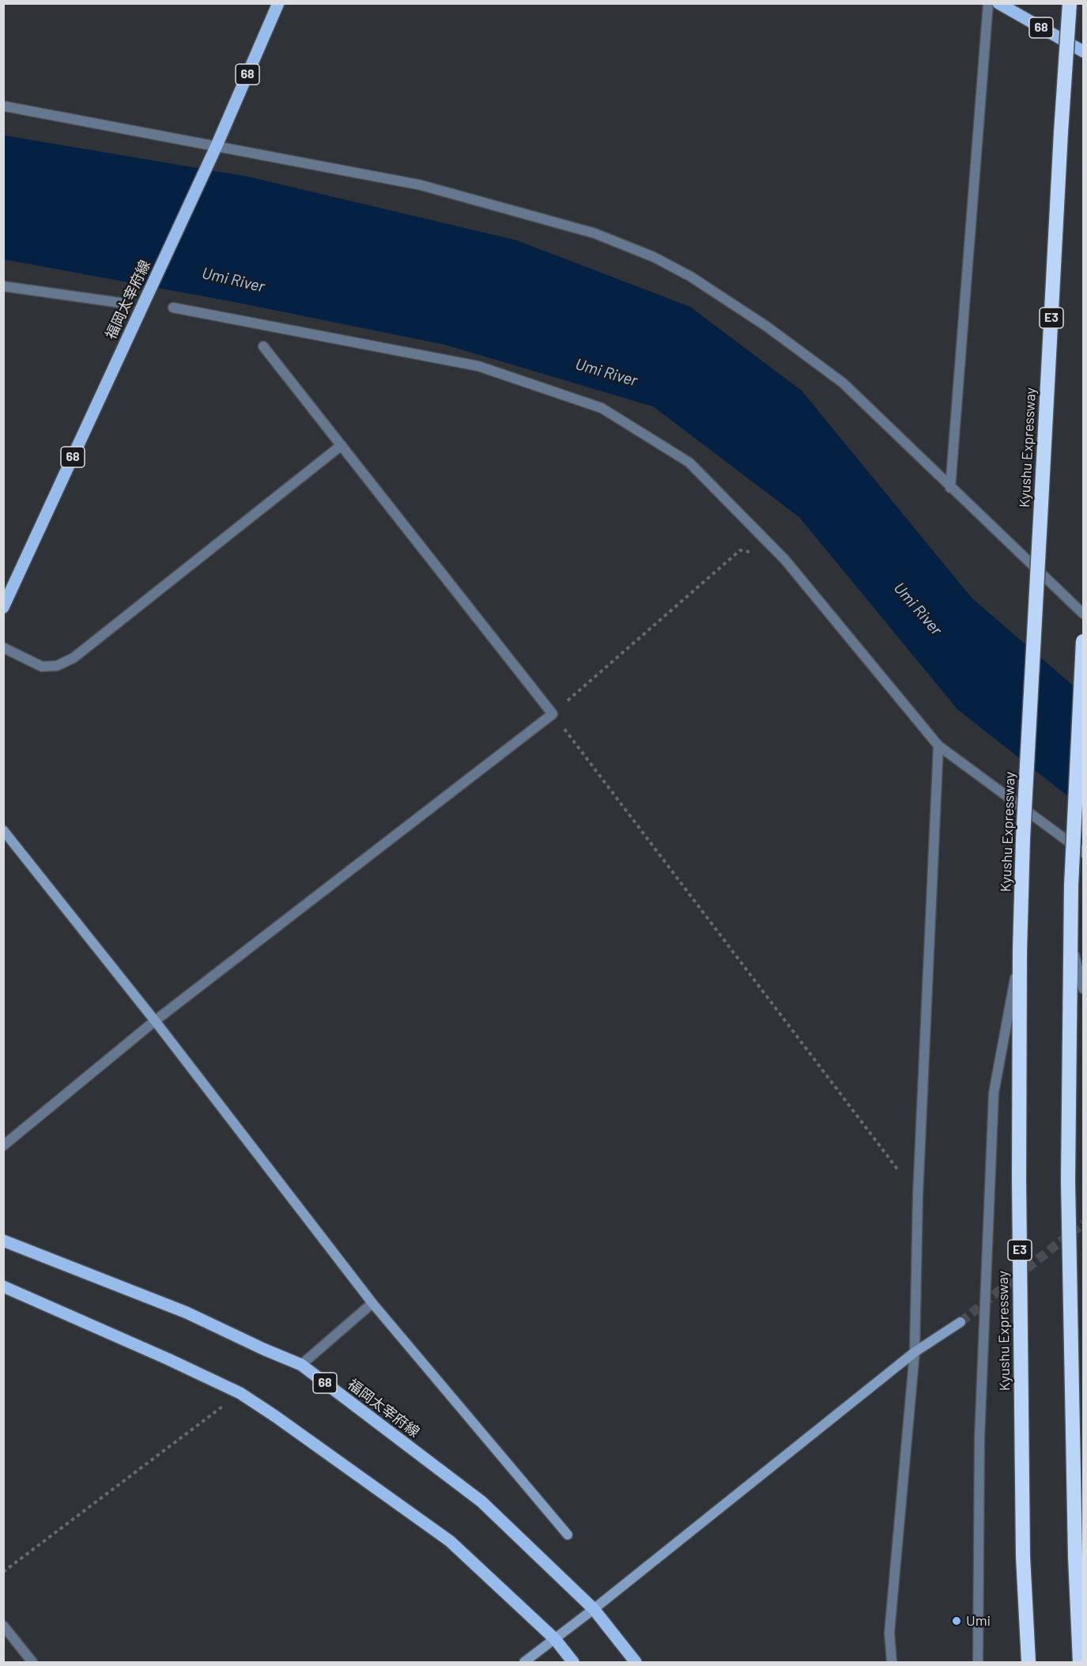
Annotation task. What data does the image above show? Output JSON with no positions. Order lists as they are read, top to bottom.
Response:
{
  "streets": {
    "highway": ["E3", "Kyushu Expressway"],
    "main road": ["68", "福岡太宰府線"]
  },
  "water": ["Umi River"],
  "places": ["Umi"]
}
